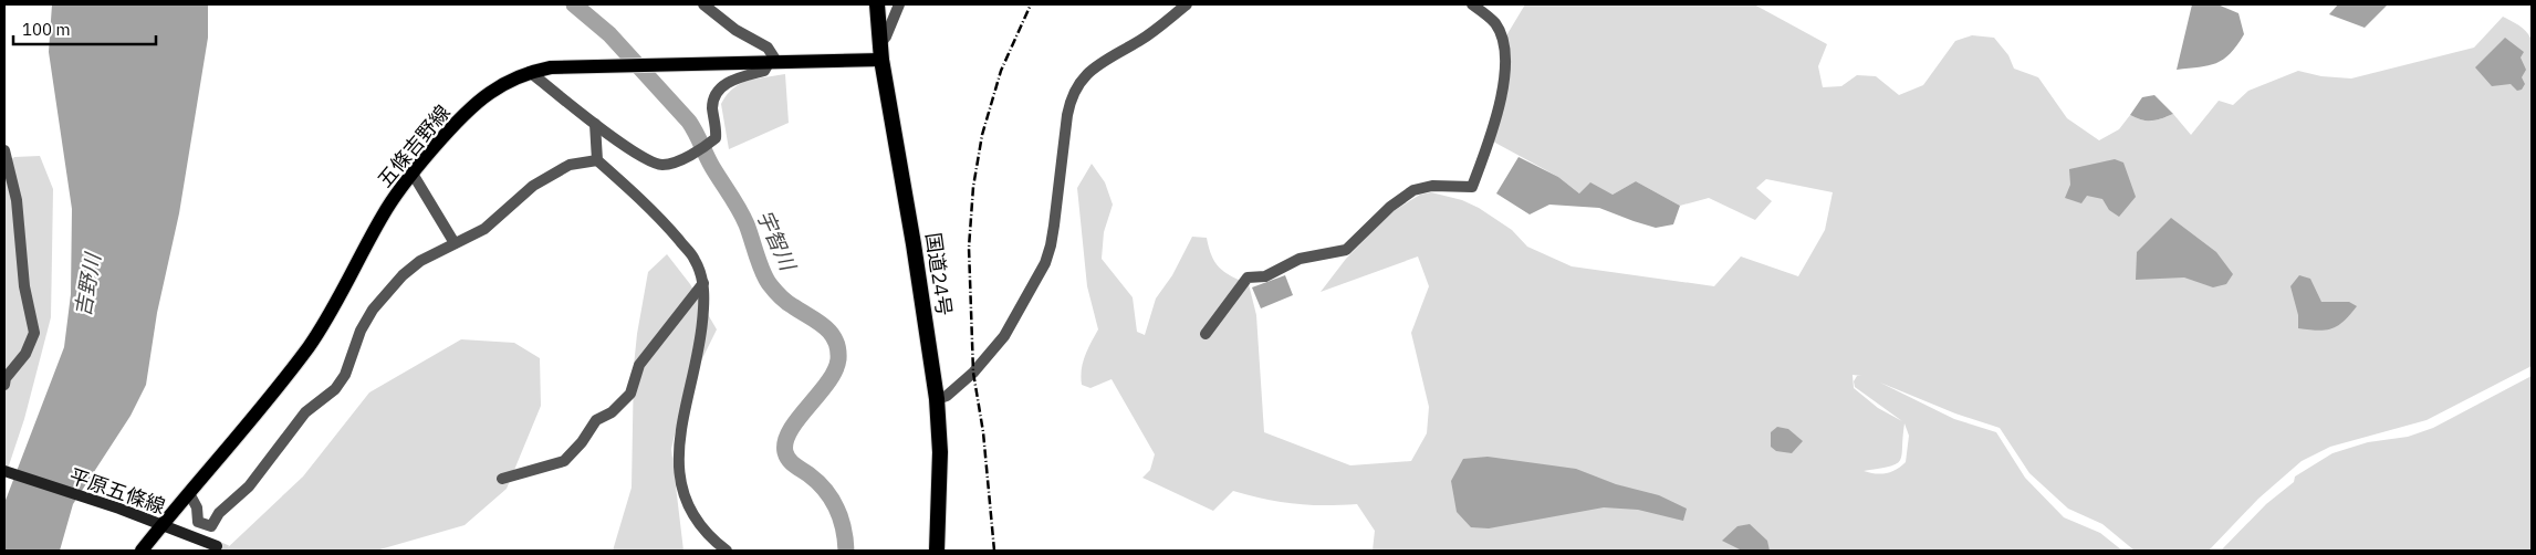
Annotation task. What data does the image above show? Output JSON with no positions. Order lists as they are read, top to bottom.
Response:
{
  "streets": {
    "highway": ["国道24号"],
    "main road": ["五條吉野線", "平原五條線"]
  },
  "crossings": [
    ["五條吉野線", "国道24号"],
    ["五條吉野線", "平原五條線"]
  ],
  "water": ["宇智川", "吉野川"],
  "scale_bar": "100 m"
}
